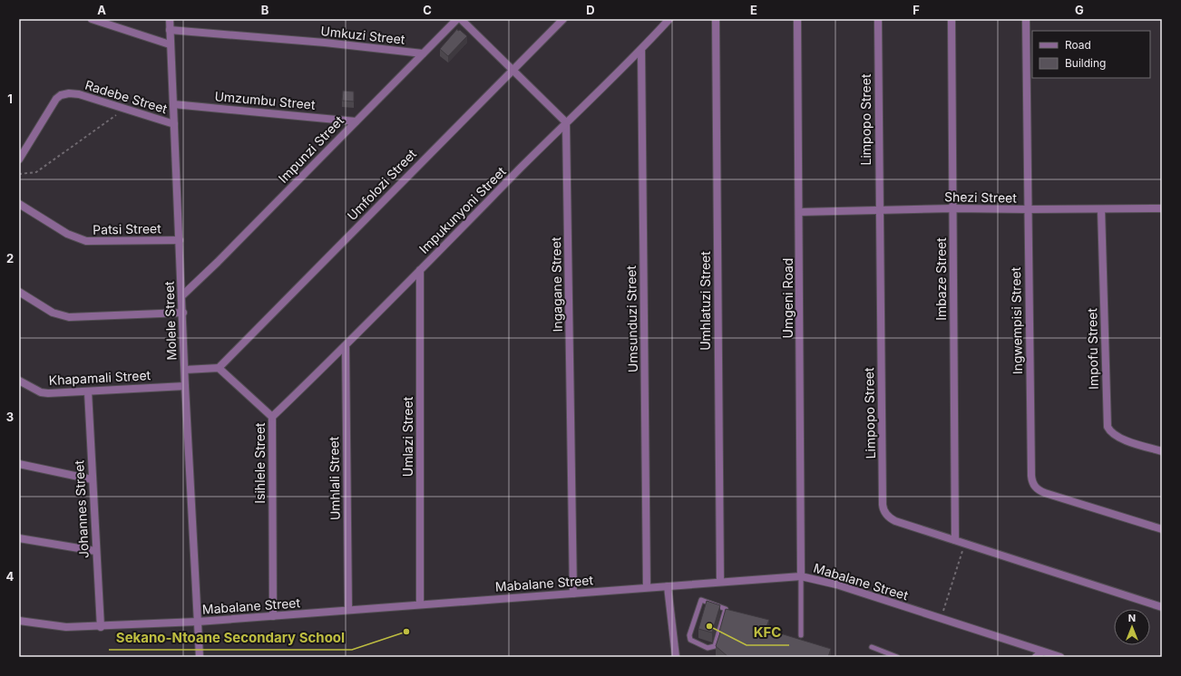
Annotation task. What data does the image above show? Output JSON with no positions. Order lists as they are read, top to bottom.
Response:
{
  "streets": {
    "street": [
      "Umkuzi Street",
      "Radebe Street",
      "Umzumbu Street",
      "Limpopo Street",
      "Impunzi Street",
      "Umfolozi Street",
      "Shezi Street",
      "Impukunyoni Street",
      "Patsi Street",
      "Imbaze Street",
      "Ingagane Street",
      "Umgeni Road",
      "Umhlatuzi Street",
      "Umsunduzi Street",
      "Molele Street",
      "Ingwempisi Street",
      "Impofu Street",
      "Khapamali Street",
      "Umlazi Street",
      "Isihlele Street",
      "Umhlali Street",
      "Johannes Street",
      "Mabalane Street"
    ]
  },
  "crossings": [
    ["Umkuzi Street", "Impunzi Street"],
    ["Umkuzi Street", "Molele Street"],
    ["Radebe Street", "Molele Street"],
    ["Umzumbu Street", "Impunzi Street"],
    ["Umzumbu Street", "Molele Street"],
    ["Limpopo Street", "Shezi Street"],
    ["Limpopo Street", "Imbaze Street"],
    ["Impunzi Street", "Molele Street"],
    ["Umfolozi Street", "Isihlele Street"],
    ["Shezi Street", "Imbaze Street"],
    ["Shezi Street", "Umgeni Road"],
    ["Shezi Street", "Ingwempisi Street"],
    ["Shezi Street", "Impofu Street"],
    ["Impukunyoni Street", "Ingagane Street"],
    ["Impukunyoni Street", "Umsunduzi Street"],
    ["Impukunyoni Street", "Umlazi Street"],
    ["Impukunyoni Street", "Isihlele Street"],
    ["Impukunyoni Street", "Umhlali Street"],
    ["Patsi Street", "Molele Street"],
    ["Ingagane Street", "Mabalane Street"],
    ["Umgeni Road", "Mabalane Street"],
    ["Umhlatuzi Street", "Mabalane Street"],
    ["Umsunduzi Street", "Mabalane Street"],
    ["Molele Street", "Khapamali Street"],
    ["Molele Street", "Mabalane Street"],
    ["Khapamali Street", "Johannes Street"],
    ["Umlazi Street", "Mabalane Street"],
    ["Isihlele Street", "Mabalane Street"],
    ["Umhlali Street", "Mabalane Street"],
    ["Johannes Street", "Mabalane Street"]
  ],
  "places": ["KFC", "Sekano-Ntoane Secondary School"],
  "legend": ["Road", "Building"],
  "north": "top",
  "grid": {
    "columns": [
      "A",
      "B",
      "C",
      "D",
      "E",
      "F",
      "G"
    ],
    "rows": [
      "1",
      "2",
      "3",
      "4"
    ]
  }
}
